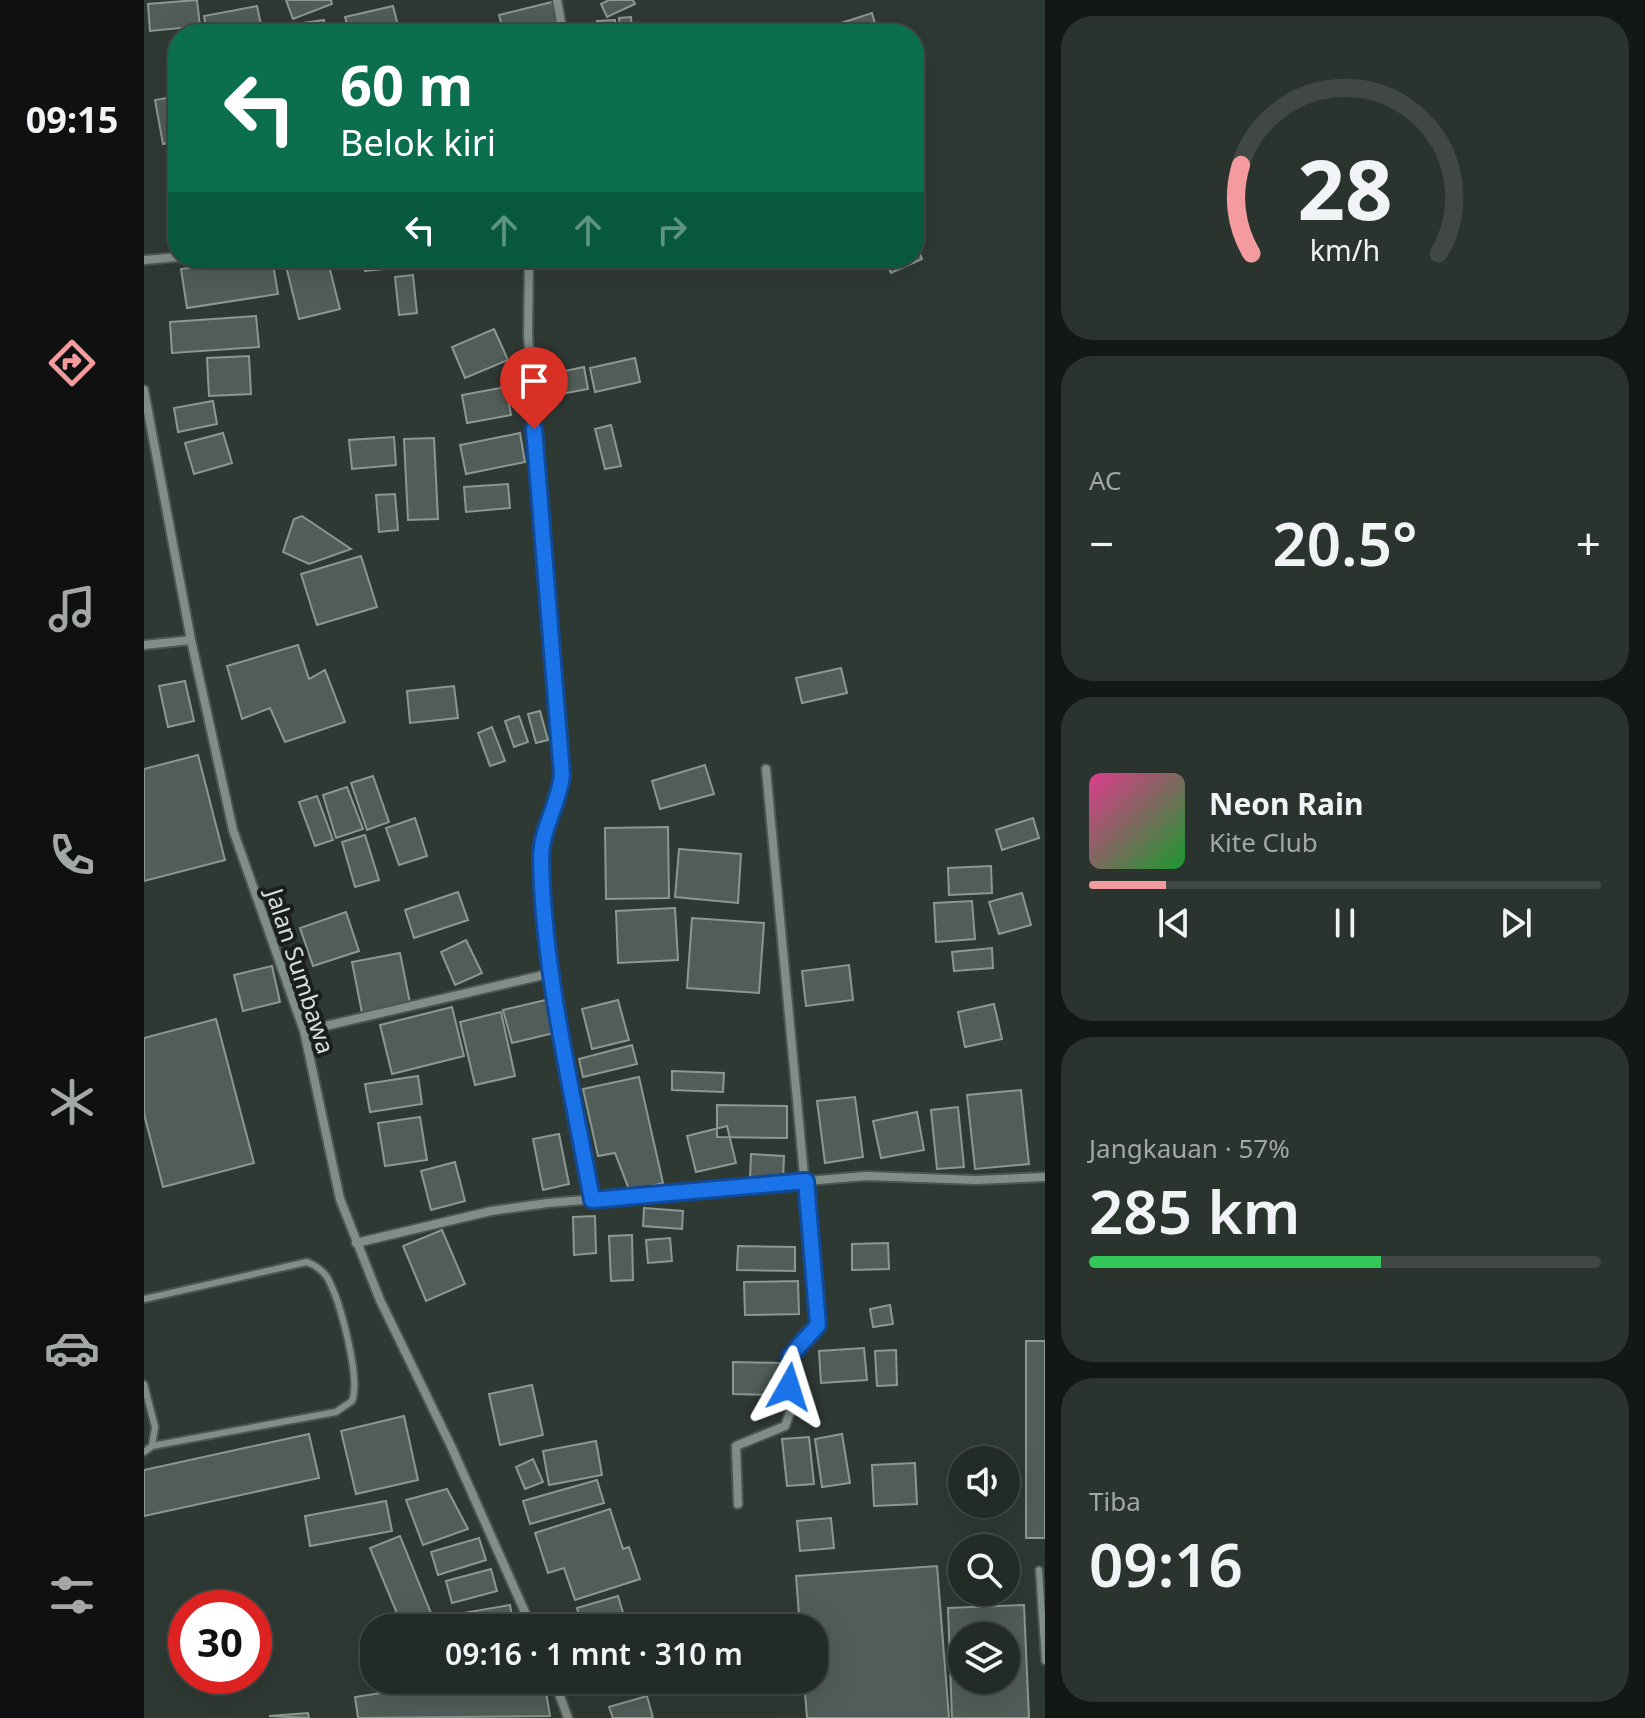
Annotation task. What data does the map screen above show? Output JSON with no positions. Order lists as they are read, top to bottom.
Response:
{
  "streets": {
    "street": ["Jalan Sumbawa"]
  },
  "page": {
    "tabs": "09:15",
    "turn": ["60 m", "Belok kiri"],
    "tile": [
      "AC",
      ["Jangkauan · 57%", "285 km"],
      ["Tiba", "09:16"]
    ],
    "heat": ["−", "20.5°", "+"],
    "song": ["Neon Rain", "Kite Club"],
    "limit": "30",
    "trip": "09:16 · 1 mnt · 310 m",
    "gauge": ["28", "km/h"]
  }
}
